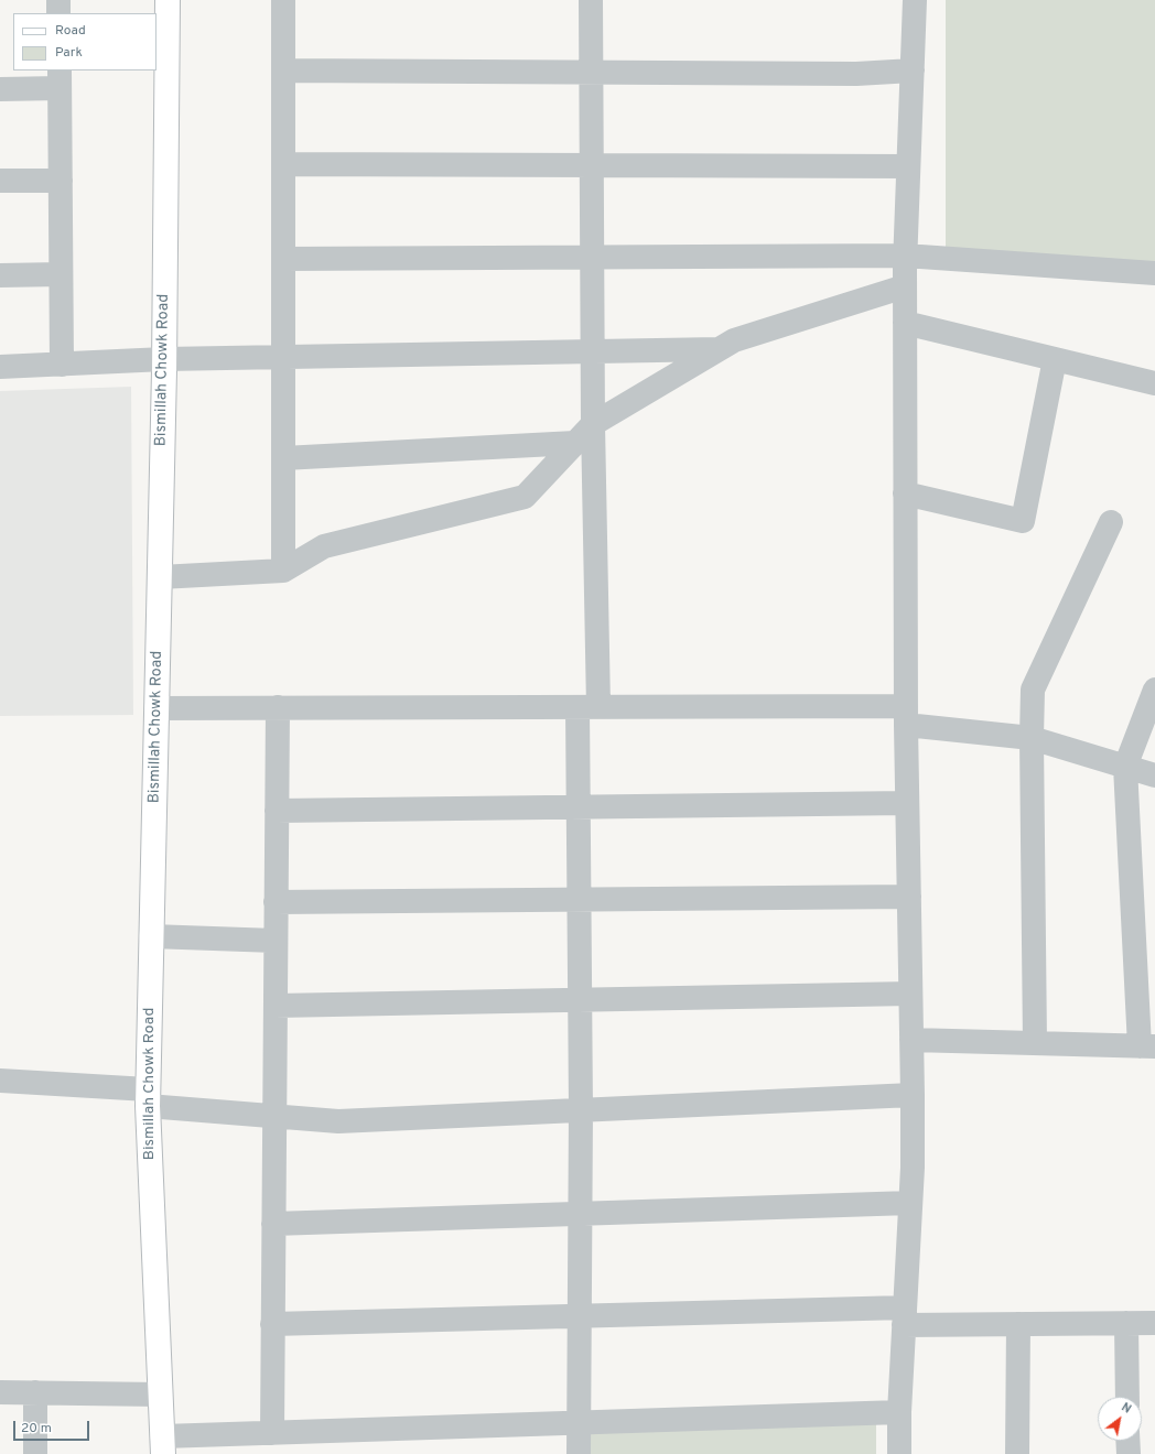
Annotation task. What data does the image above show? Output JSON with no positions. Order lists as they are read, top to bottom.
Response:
{
  "streets": {
    "main road": ["Bismillah Chowk Road"]
  },
  "legend": ["Road", "Park"],
  "scale_bar": "20 m",
  "north": "top right"
}
